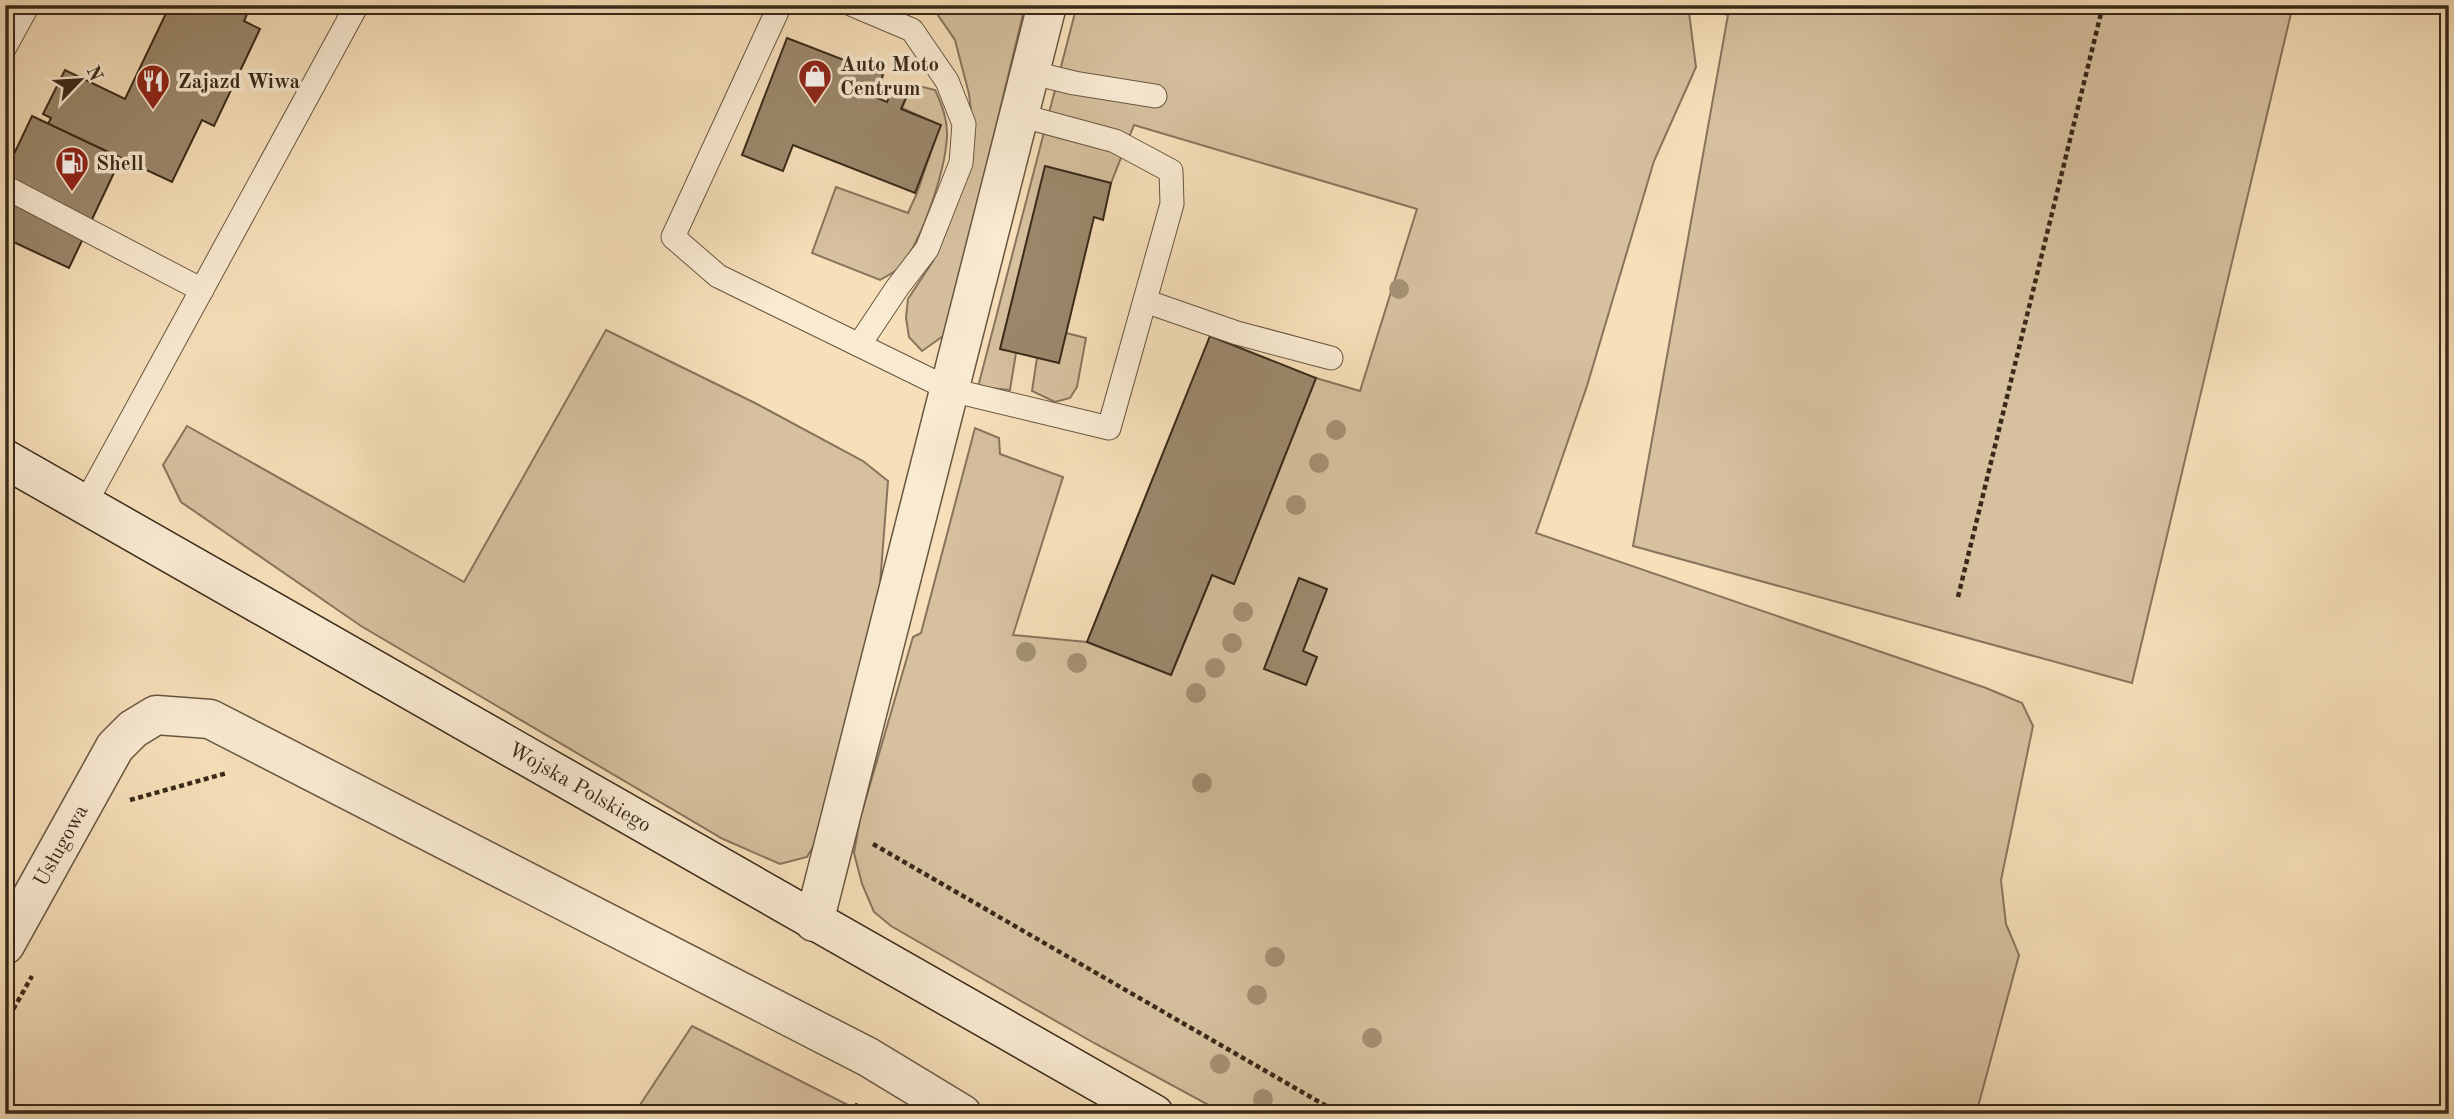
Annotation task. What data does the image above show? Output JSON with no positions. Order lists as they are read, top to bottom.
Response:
{
  "streets": {
    "street": ["Wojska Polskiego", "Usługowa"]
  },
  "places": {
    "shop": ["Auto Moto Centrum"],
    "restaurant": ["Zajazd Wiwa"],
    "fuel station": ["Shell"]
  },
  "north": "top right"
}
